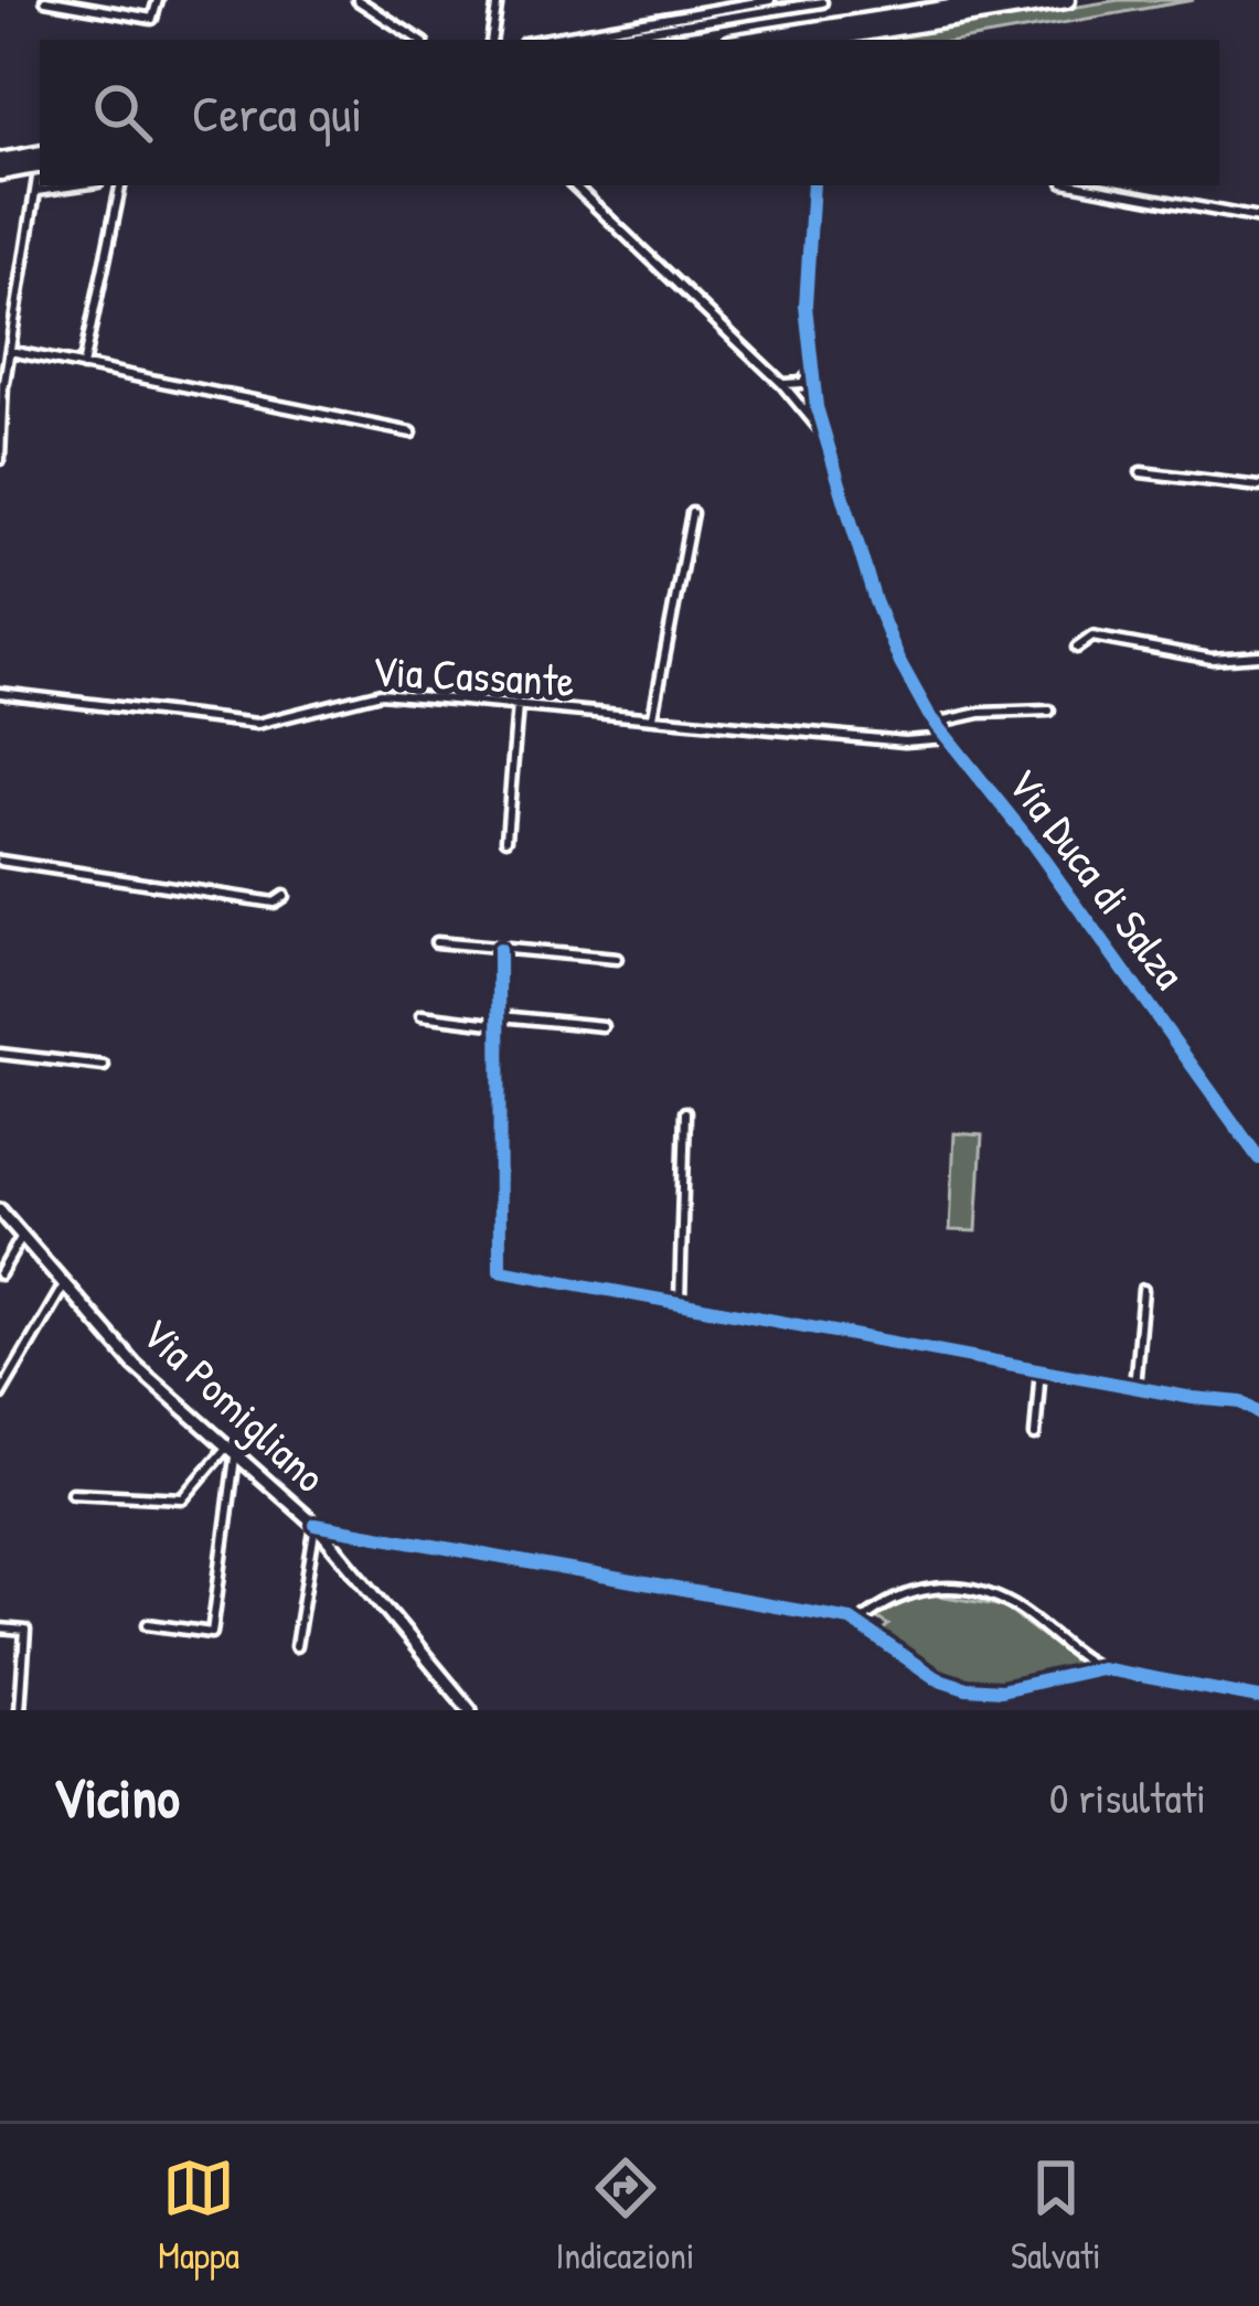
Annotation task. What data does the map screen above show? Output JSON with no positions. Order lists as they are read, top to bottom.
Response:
{
  "streets": {
    "street": ["Via Cassante", "Via Duca di Salza", "Via Pomigliano"]
  },
  "crossings": [
    ["Via Cassante", "Via Duca di Salza"]
  ],
  "page": {
    "search": "Cerca qui",
    "heading": ["Vicino", "0 risultati"],
    "nav": ["Mappa", "Indicazioni", "Salvati"]
  }
}
